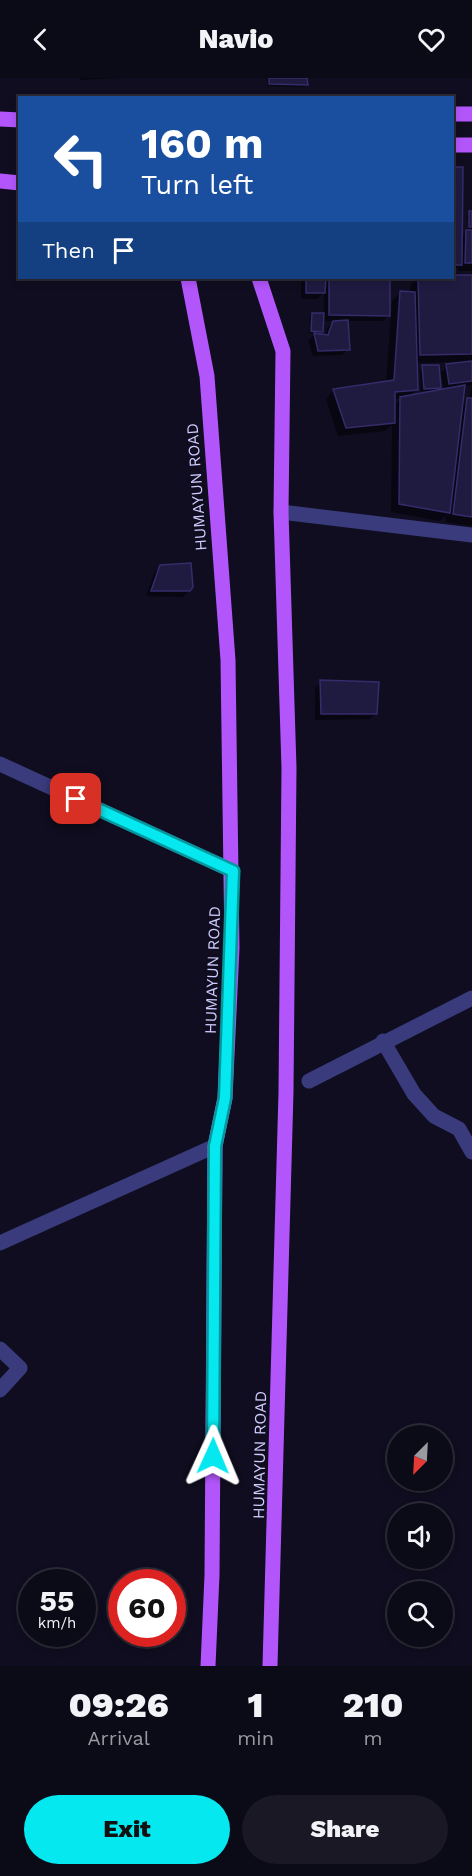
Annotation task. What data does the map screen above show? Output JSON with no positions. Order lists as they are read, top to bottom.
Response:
{
  "streets": {
    "main road": ["HUMAYUN ROAD"]
  },
  "north": "bottom left",
  "page": {
    "header": "Navio",
    "turn": ["160 m", "Turn left"],
    "then": "Then",
    "speed": "55 km/h",
    "limit": "60",
    "eta": [
      "09:26",
      "Arrival",
      "1",
      "min",
      "210",
      "m"
    ],
    "buttons": ["Exit", "Share"]
  }
}
